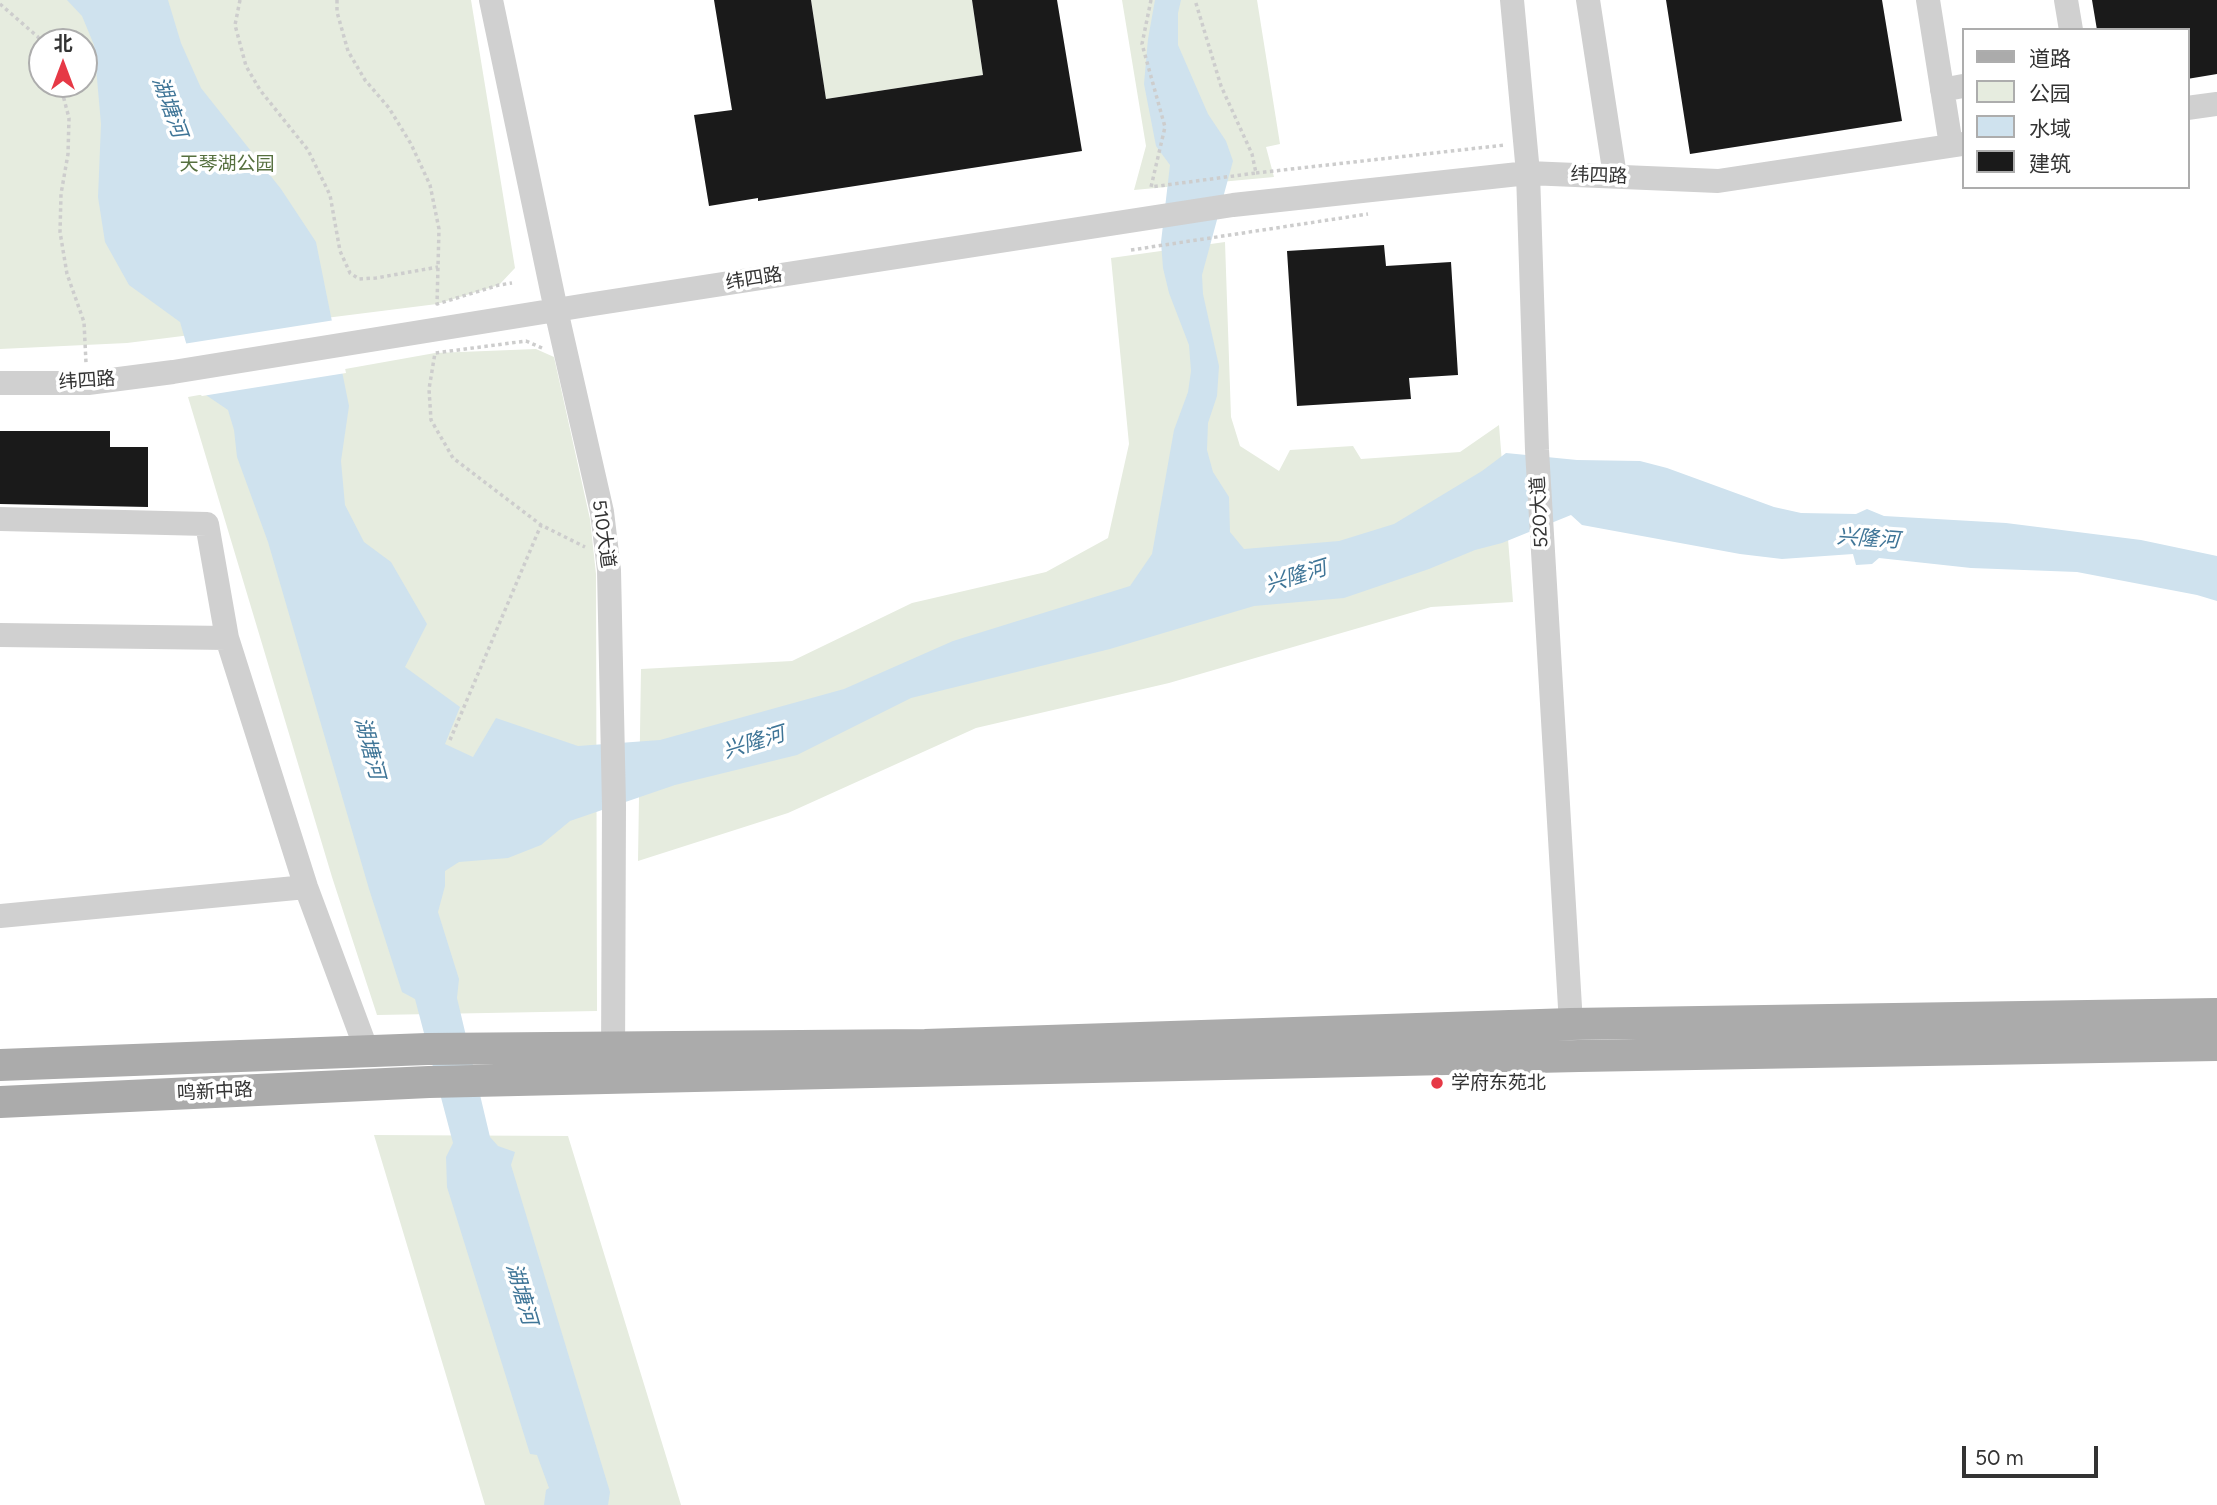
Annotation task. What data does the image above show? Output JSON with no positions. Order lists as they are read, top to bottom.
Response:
{
  "streets": {
    "main road": ["鸣新中路"],
    "street": ["纬四路", "520大道", "510大道"]
  },
  "crossings": [
    ["纬四路", "520大道"],
    ["纬四路", "510大道"],
    ["520大道", "鸣新中路"],
    ["510大道", "鸣新中路"]
  ],
  "water": ["湖塘河", "兴隆河"],
  "parks": ["天琴湖公园"],
  "places": ["学府东苑北"],
  "legend": [
    "道路",
    "公园",
    "水域",
    "建筑"
  ],
  "scale_bar": "50 m",
  "north": "top"
}
